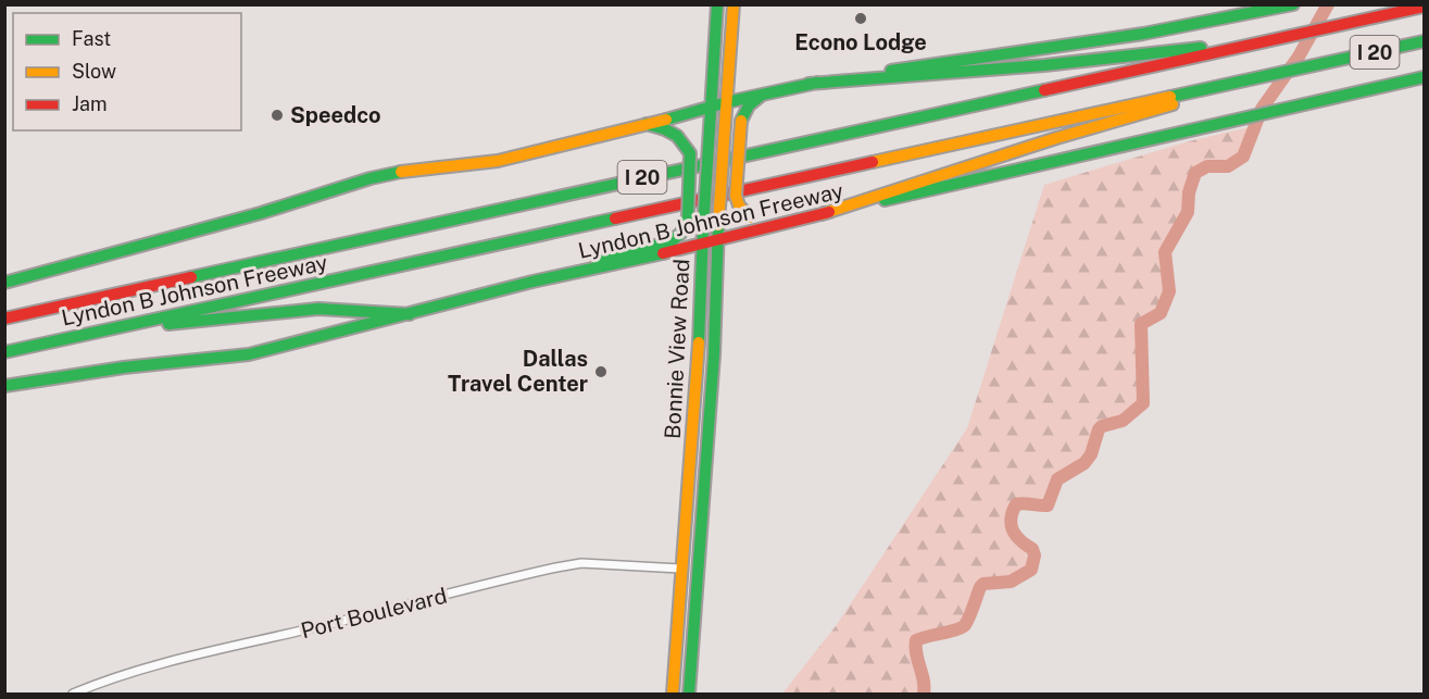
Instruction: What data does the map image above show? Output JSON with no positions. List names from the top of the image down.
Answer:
{
  "streets": {
    "main road": ["I 20", "Lyndon B Johnson Freeway", "Bonnie View Road"],
    "street": ["Port Boulevard"]
  },
  "crossings": [
    ["Lyndon B Johnson Freeway", "Bonnie View Road"],
    ["Bonnie View Road", "Port Boulevard"]
  ],
  "places": ["Econo Lodge", "Speedco", "Dallas Travel Center"],
  "legend": ["Fast", "Slow", "Jam"]
}
